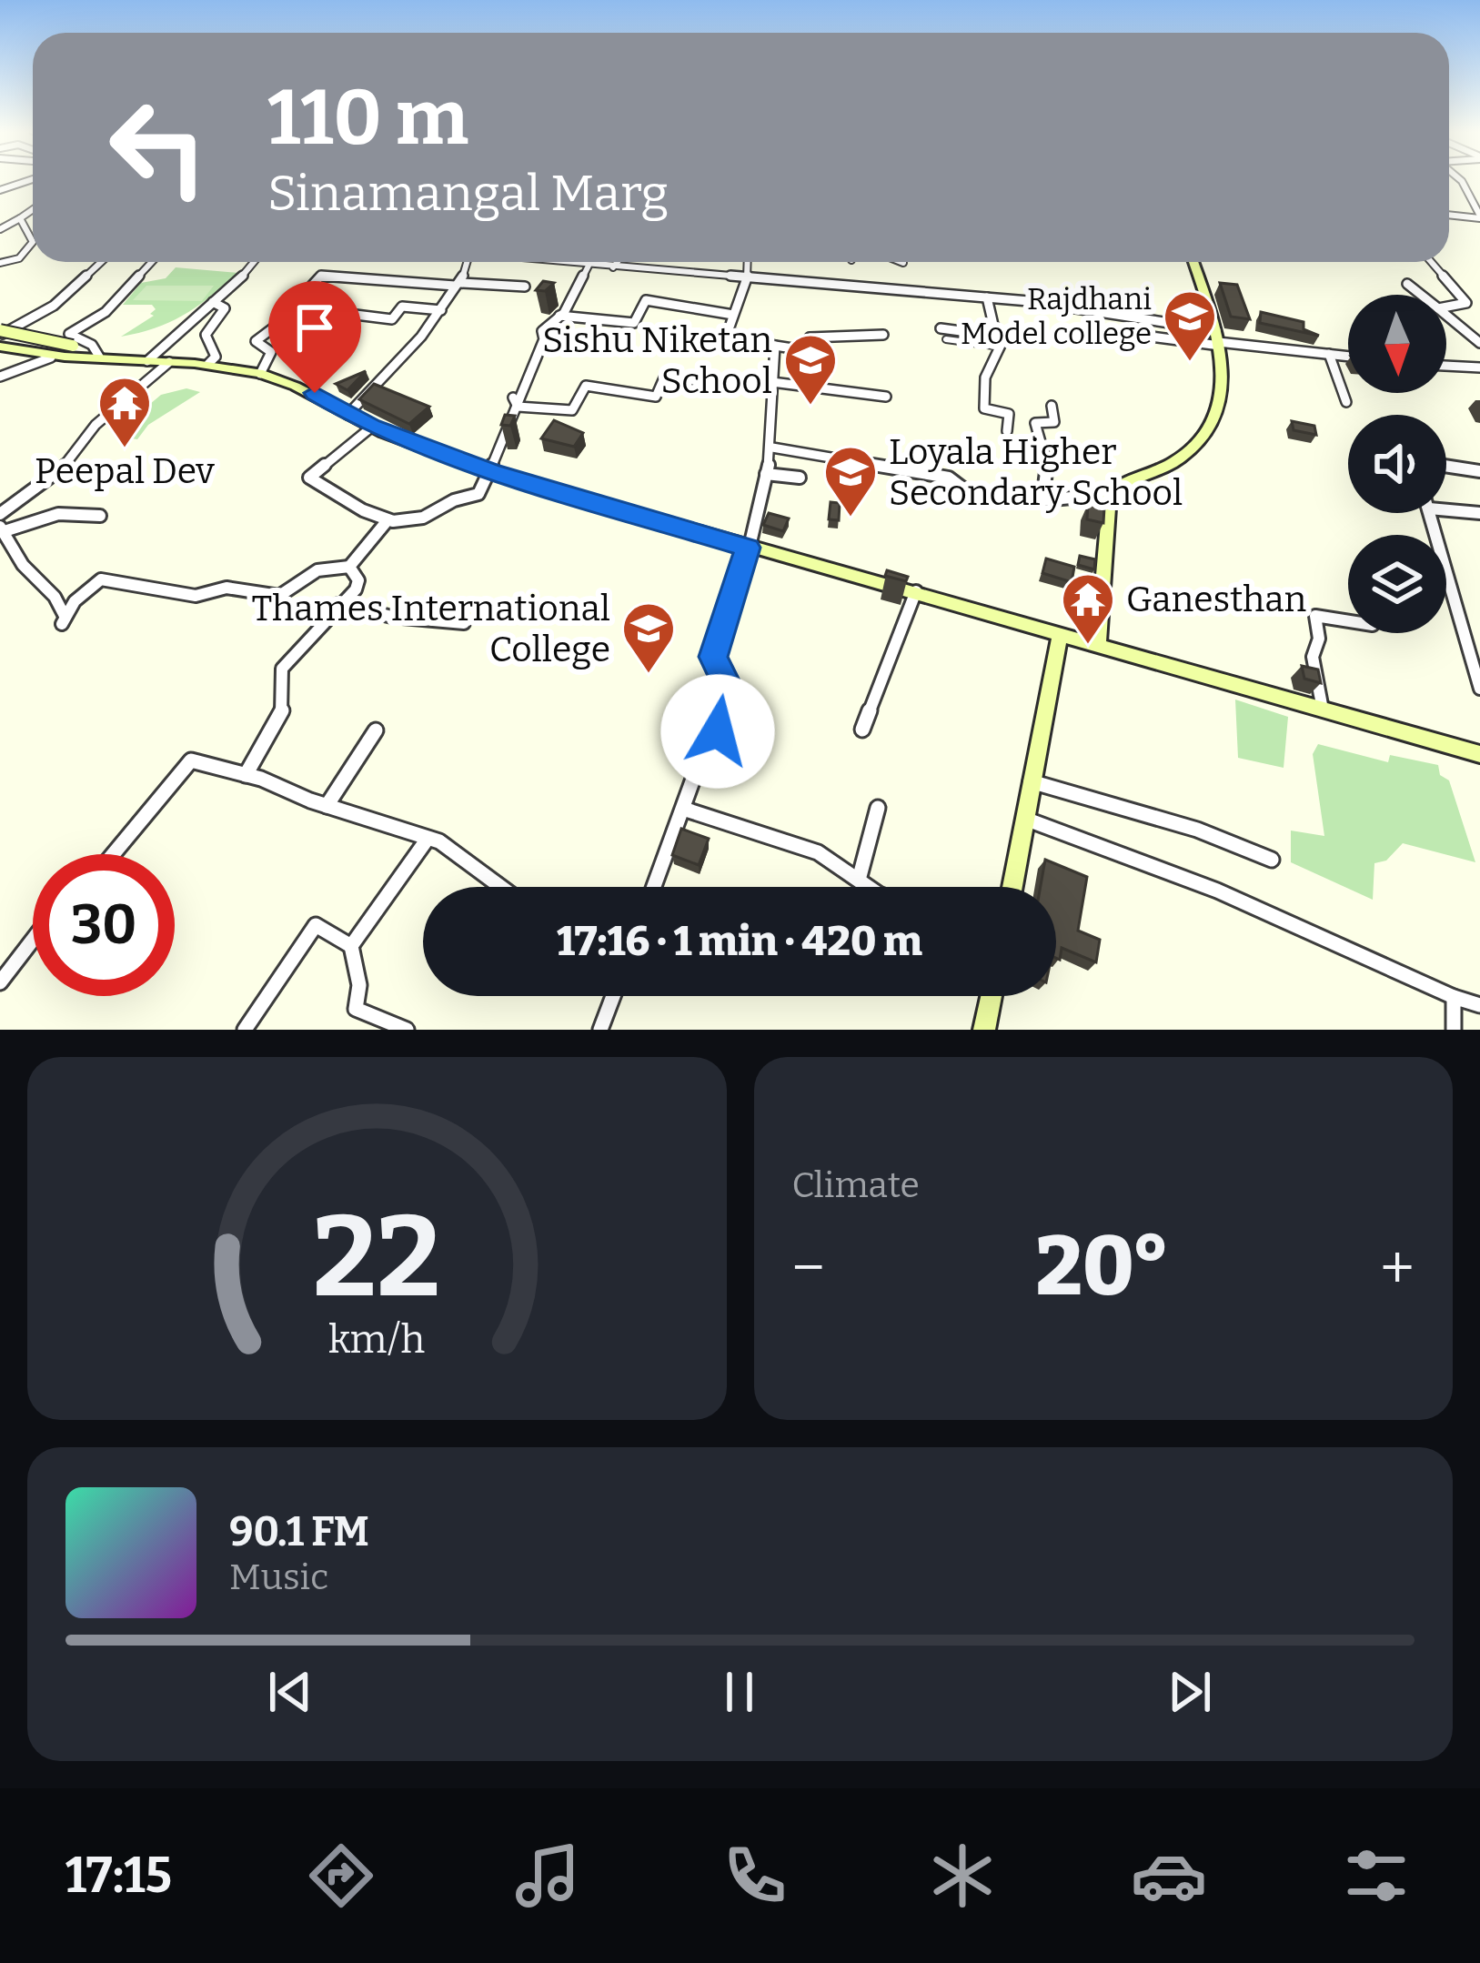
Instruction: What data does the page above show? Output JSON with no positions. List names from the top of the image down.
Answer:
{
  "places": {
    "school or university": [
      "Rajdhani Model college",
      "Sishu Niketan School",
      "Loyala Higher Secondary School",
      "Thames International College"
    ],
    "temple": ["Peepal Dev", "Ganesthan"]
  },
  "north": "bottom",
  "page": {
    "turn": ["110 m", "Sinamangal Marg"],
    "limit": "30",
    "trip": "17:16 · 1 min · 420 m",
    "tile": "Climate",
    "heat": ["−", "20°", "+"],
    "song": ["90.1 FM", "Music"],
    "tabs": "17:15",
    "gauge": ["22", "km/h"]
  }
}
